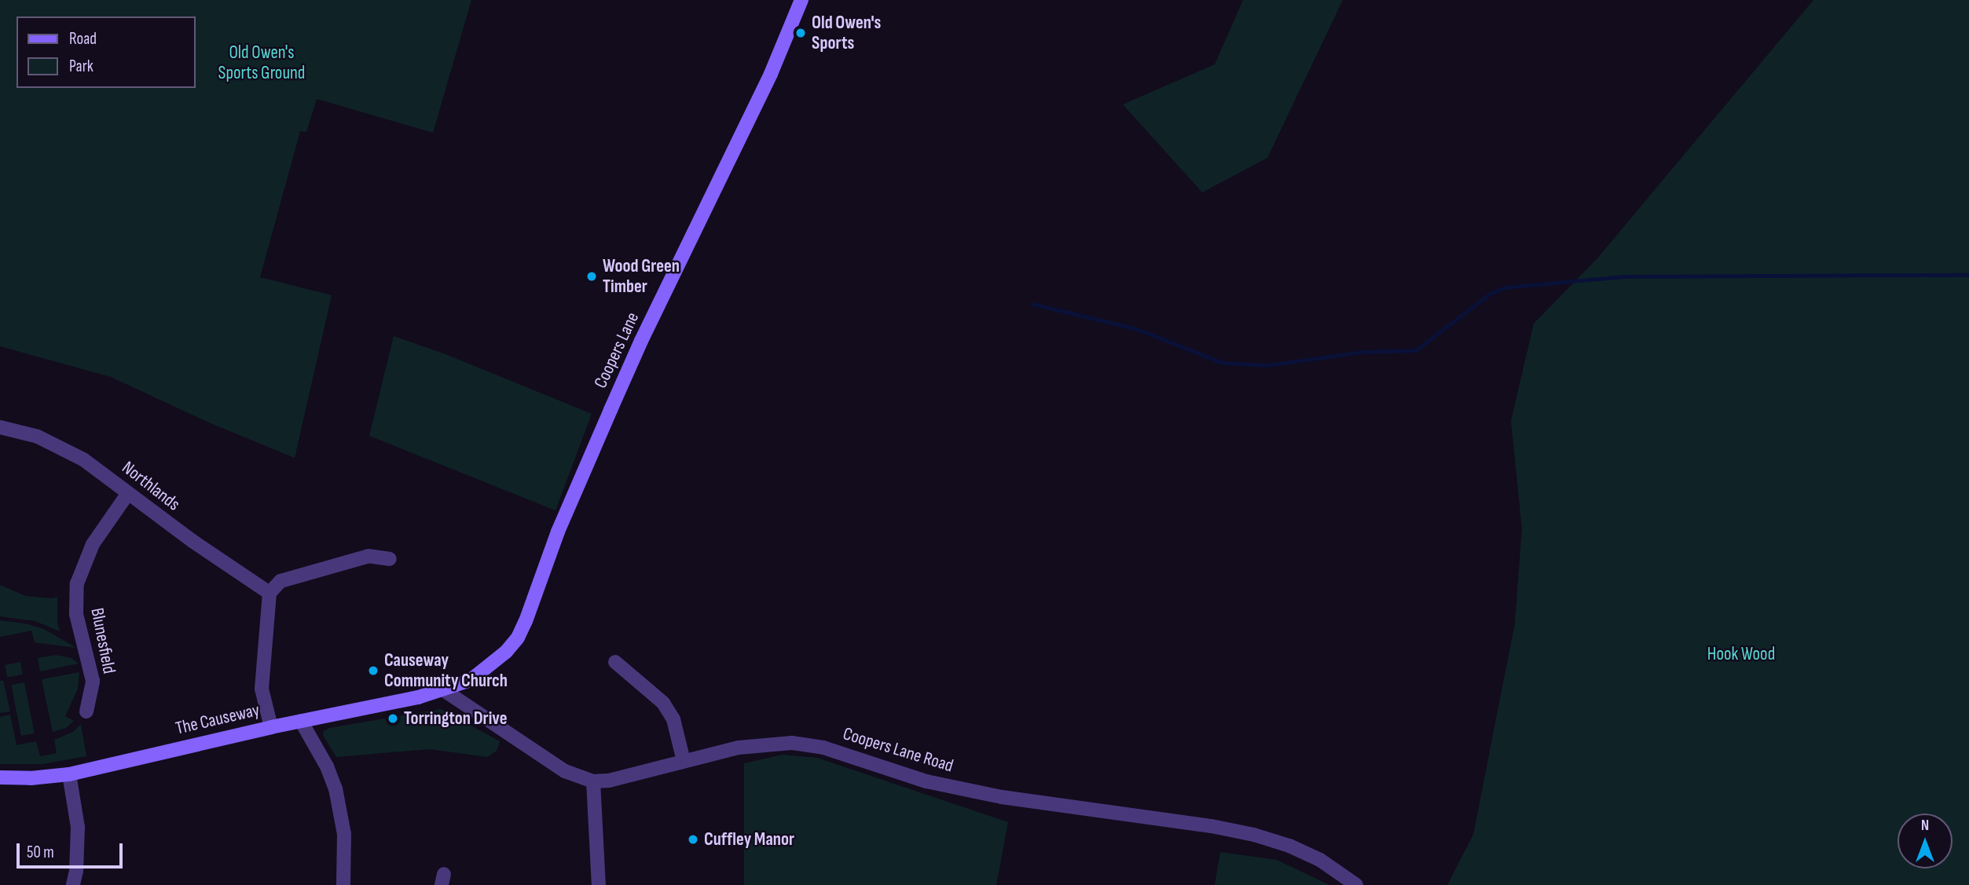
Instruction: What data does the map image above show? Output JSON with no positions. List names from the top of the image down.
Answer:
{
  "streets": {
    "main road": ["Coopers Lane", "The Causeway"],
    "street": ["Northlands", "Blunesfield", "Coopers Lane Road"]
  },
  "crossings": [
    ["Coopers Lane", "The Causeway"],
    ["Coopers Lane", "Coopers Lane Road"],
    ["Northlands", "Blunesfield"],
    ["The Causeway", "Coopers Lane Road"]
  ],
  "parks": ["Old Owen's Sports Ground", "Hook Wood"],
  "places": [
    "Old Owen's Sports",
    "Wood Green Timber",
    "Causeway Community Church",
    "Torrington Drive",
    "Cuffley Manor"
  ],
  "legend": ["Road", "Park"],
  "scale_bar": "50 m",
  "north": "top"
}
